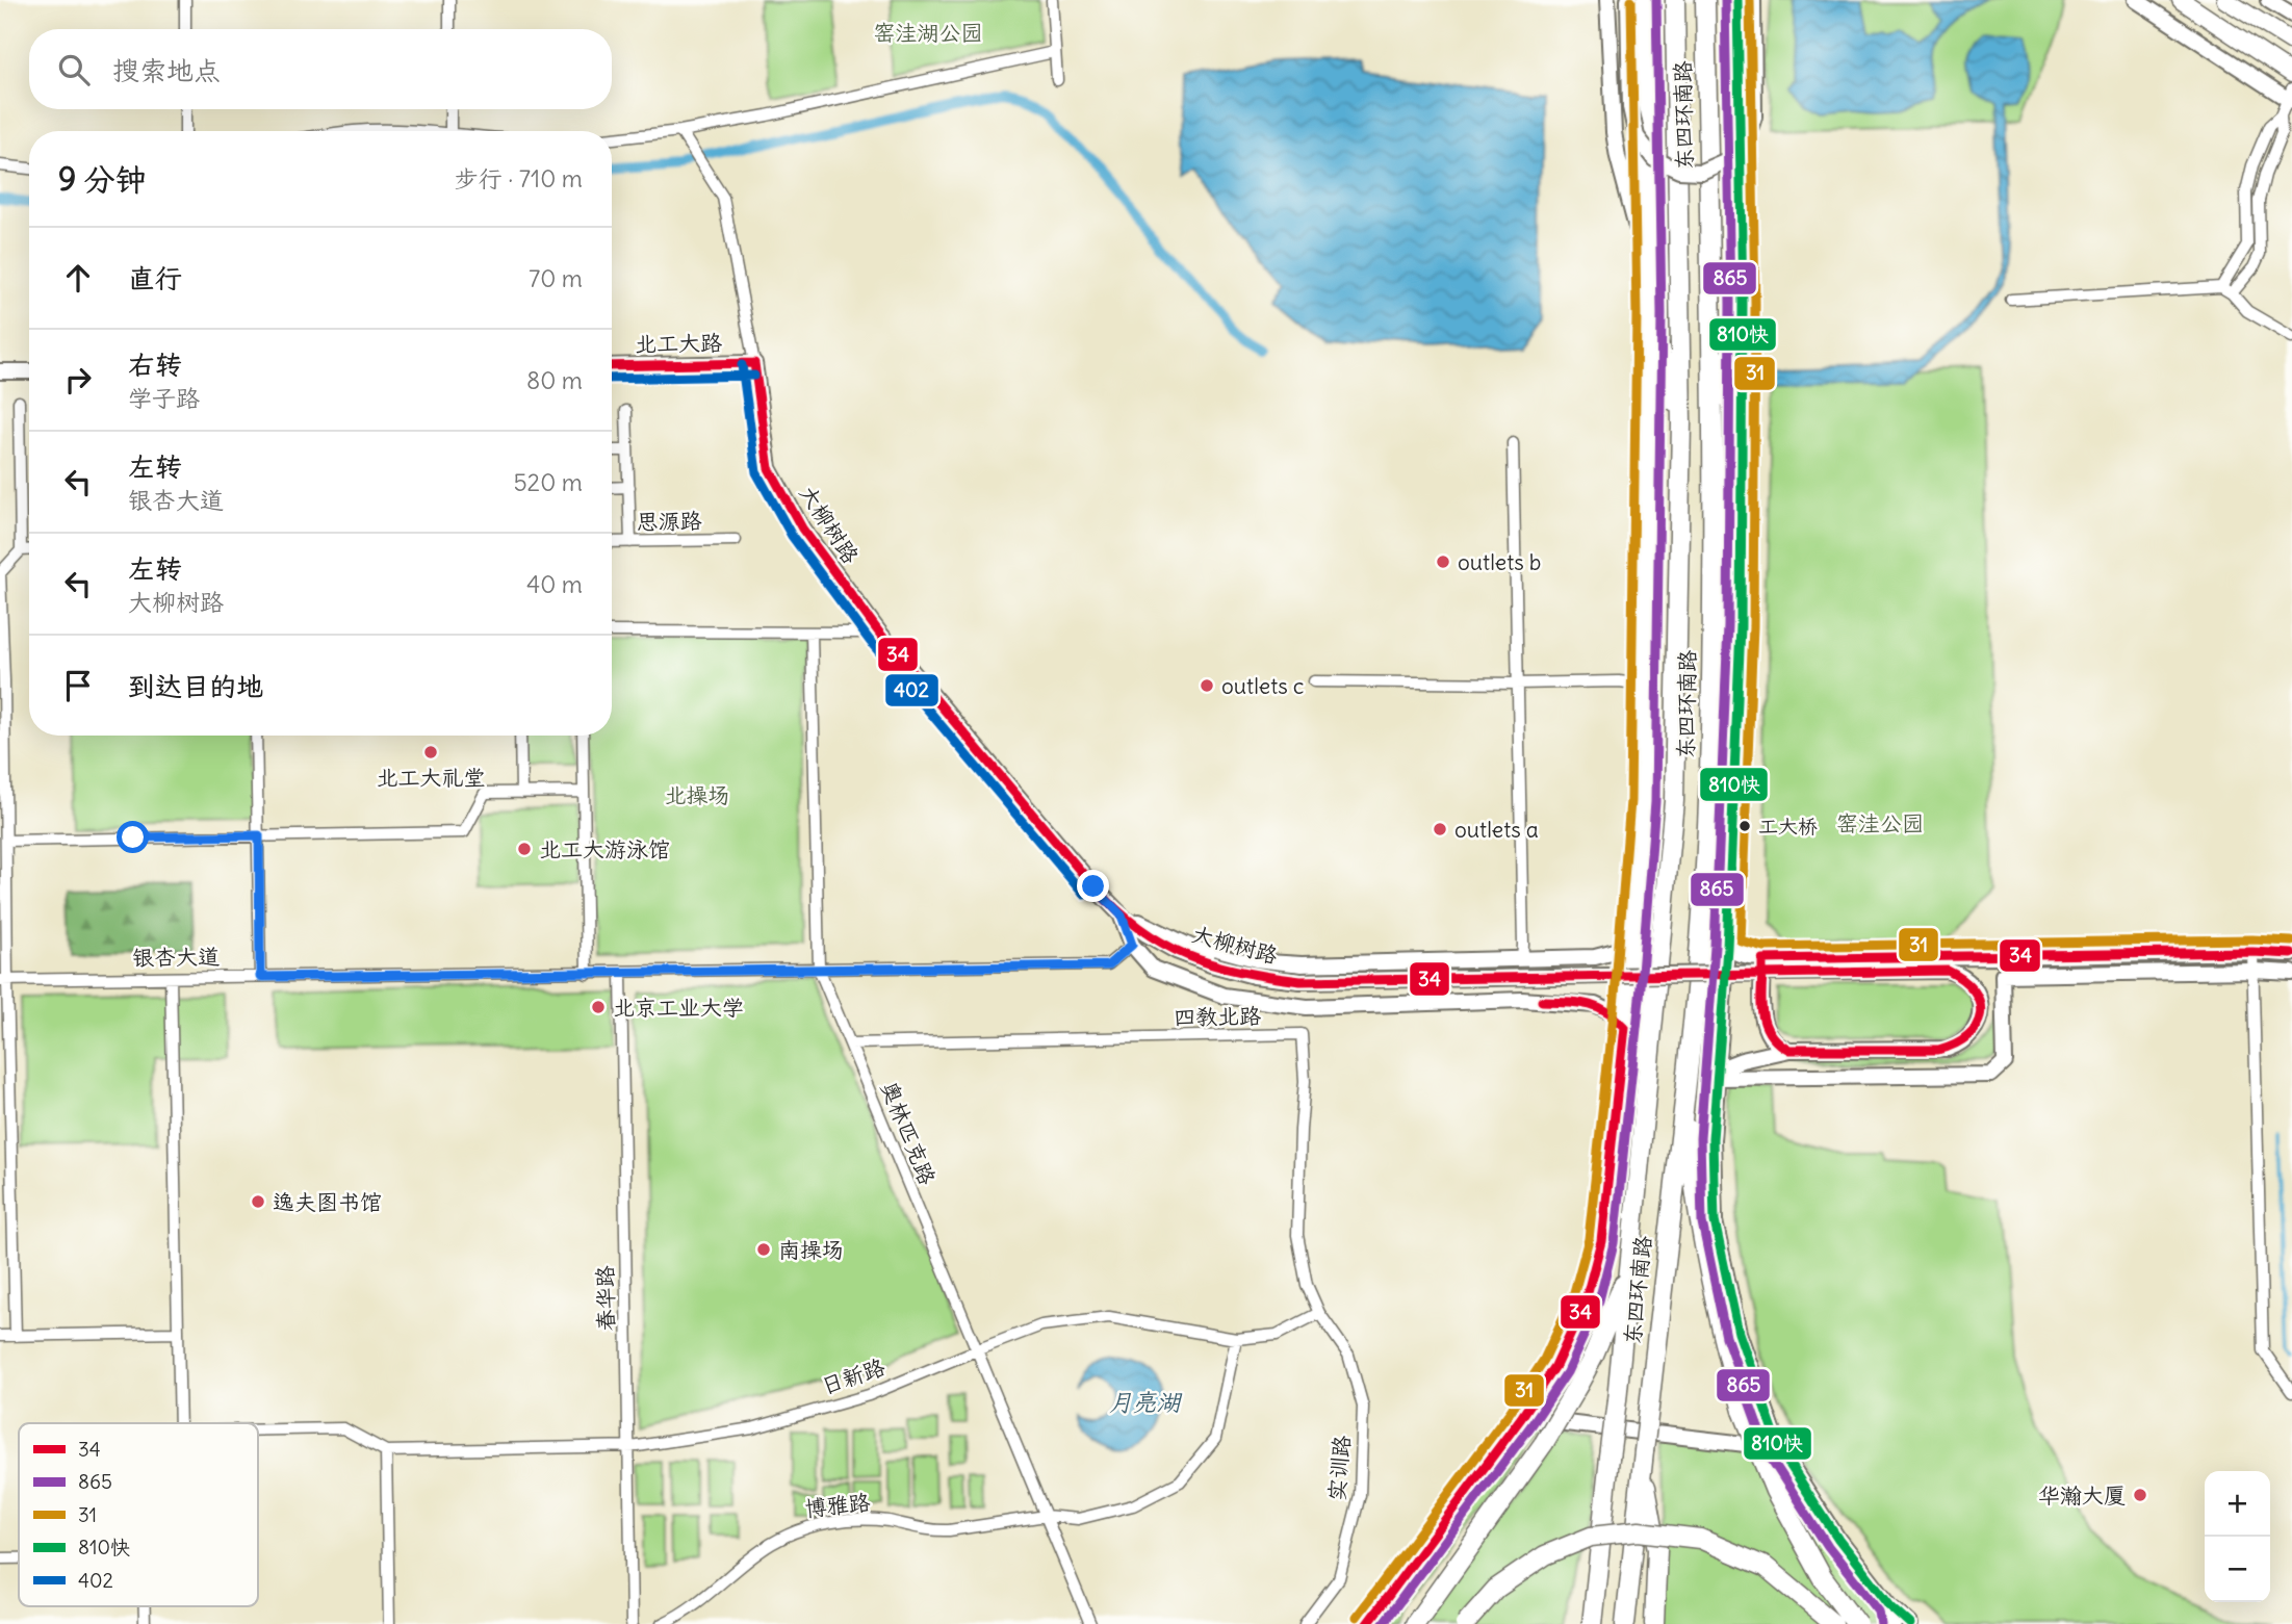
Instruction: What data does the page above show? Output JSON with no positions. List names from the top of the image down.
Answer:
{
  "streets": {
    "highway": ["东四环南路"],
    "street": [
      "北工大路",
      "思源路",
      "大柳树路",
      "银杏大道",
      "四教北路",
      "奥林匹克路",
      "春华路",
      "日新路",
      "实训路",
      "博雅路"
    ]
  },
  "crossings": [
    ["北工大路", "大柳树路"],
    ["银杏大道", "奥林匹克路"],
    ["银杏大道", "春华路"],
    ["四教北路", "奥林匹克路"],
    ["四教北路", "日新路"],
    ["四教北路", "实训路"],
    ["奥林匹克路", "日新路"],
    ["奥林匹克路", "博雅路"],
    ["春华路", "日新路"],
    ["日新路", "实训路"],
    ["日新路", "博雅路"]
  ],
  "water": ["月亮湖"],
  "parks": ["窑洼湖公园", "北操场", "窑洼公园"],
  "places": [
    "outlets b",
    "outlets c",
    "北工大礼堂",
    "工大桥",
    "outlets a",
    "北工大游泳馆",
    "北京工业大学",
    "逸夫图书馆",
    "南操场",
    "华瀚大厦"
  ],
  "lines": [
    "transit line 865",
    "transit line 31",
    "transit line 810快",
    "transit line 34",
    "transit line 402"
  ],
  "legend": [
    "34",
    "865",
    "31",
    "810快",
    "402"
  ],
  "page": {
    "search": "搜索地点",
    "heading": ["9 分钟", "步行 · 710 m"],
    "list": [
      ["直行", "70 m"],
      ["右转", "学子路", "80 m"],
      ["左转", "银杏大道", "520 m"],
      ["左转", "大柳树路", "40 m"],
      "到达目的地"
    ],
    "map_buttons": ["+", "−"]
  }
}
